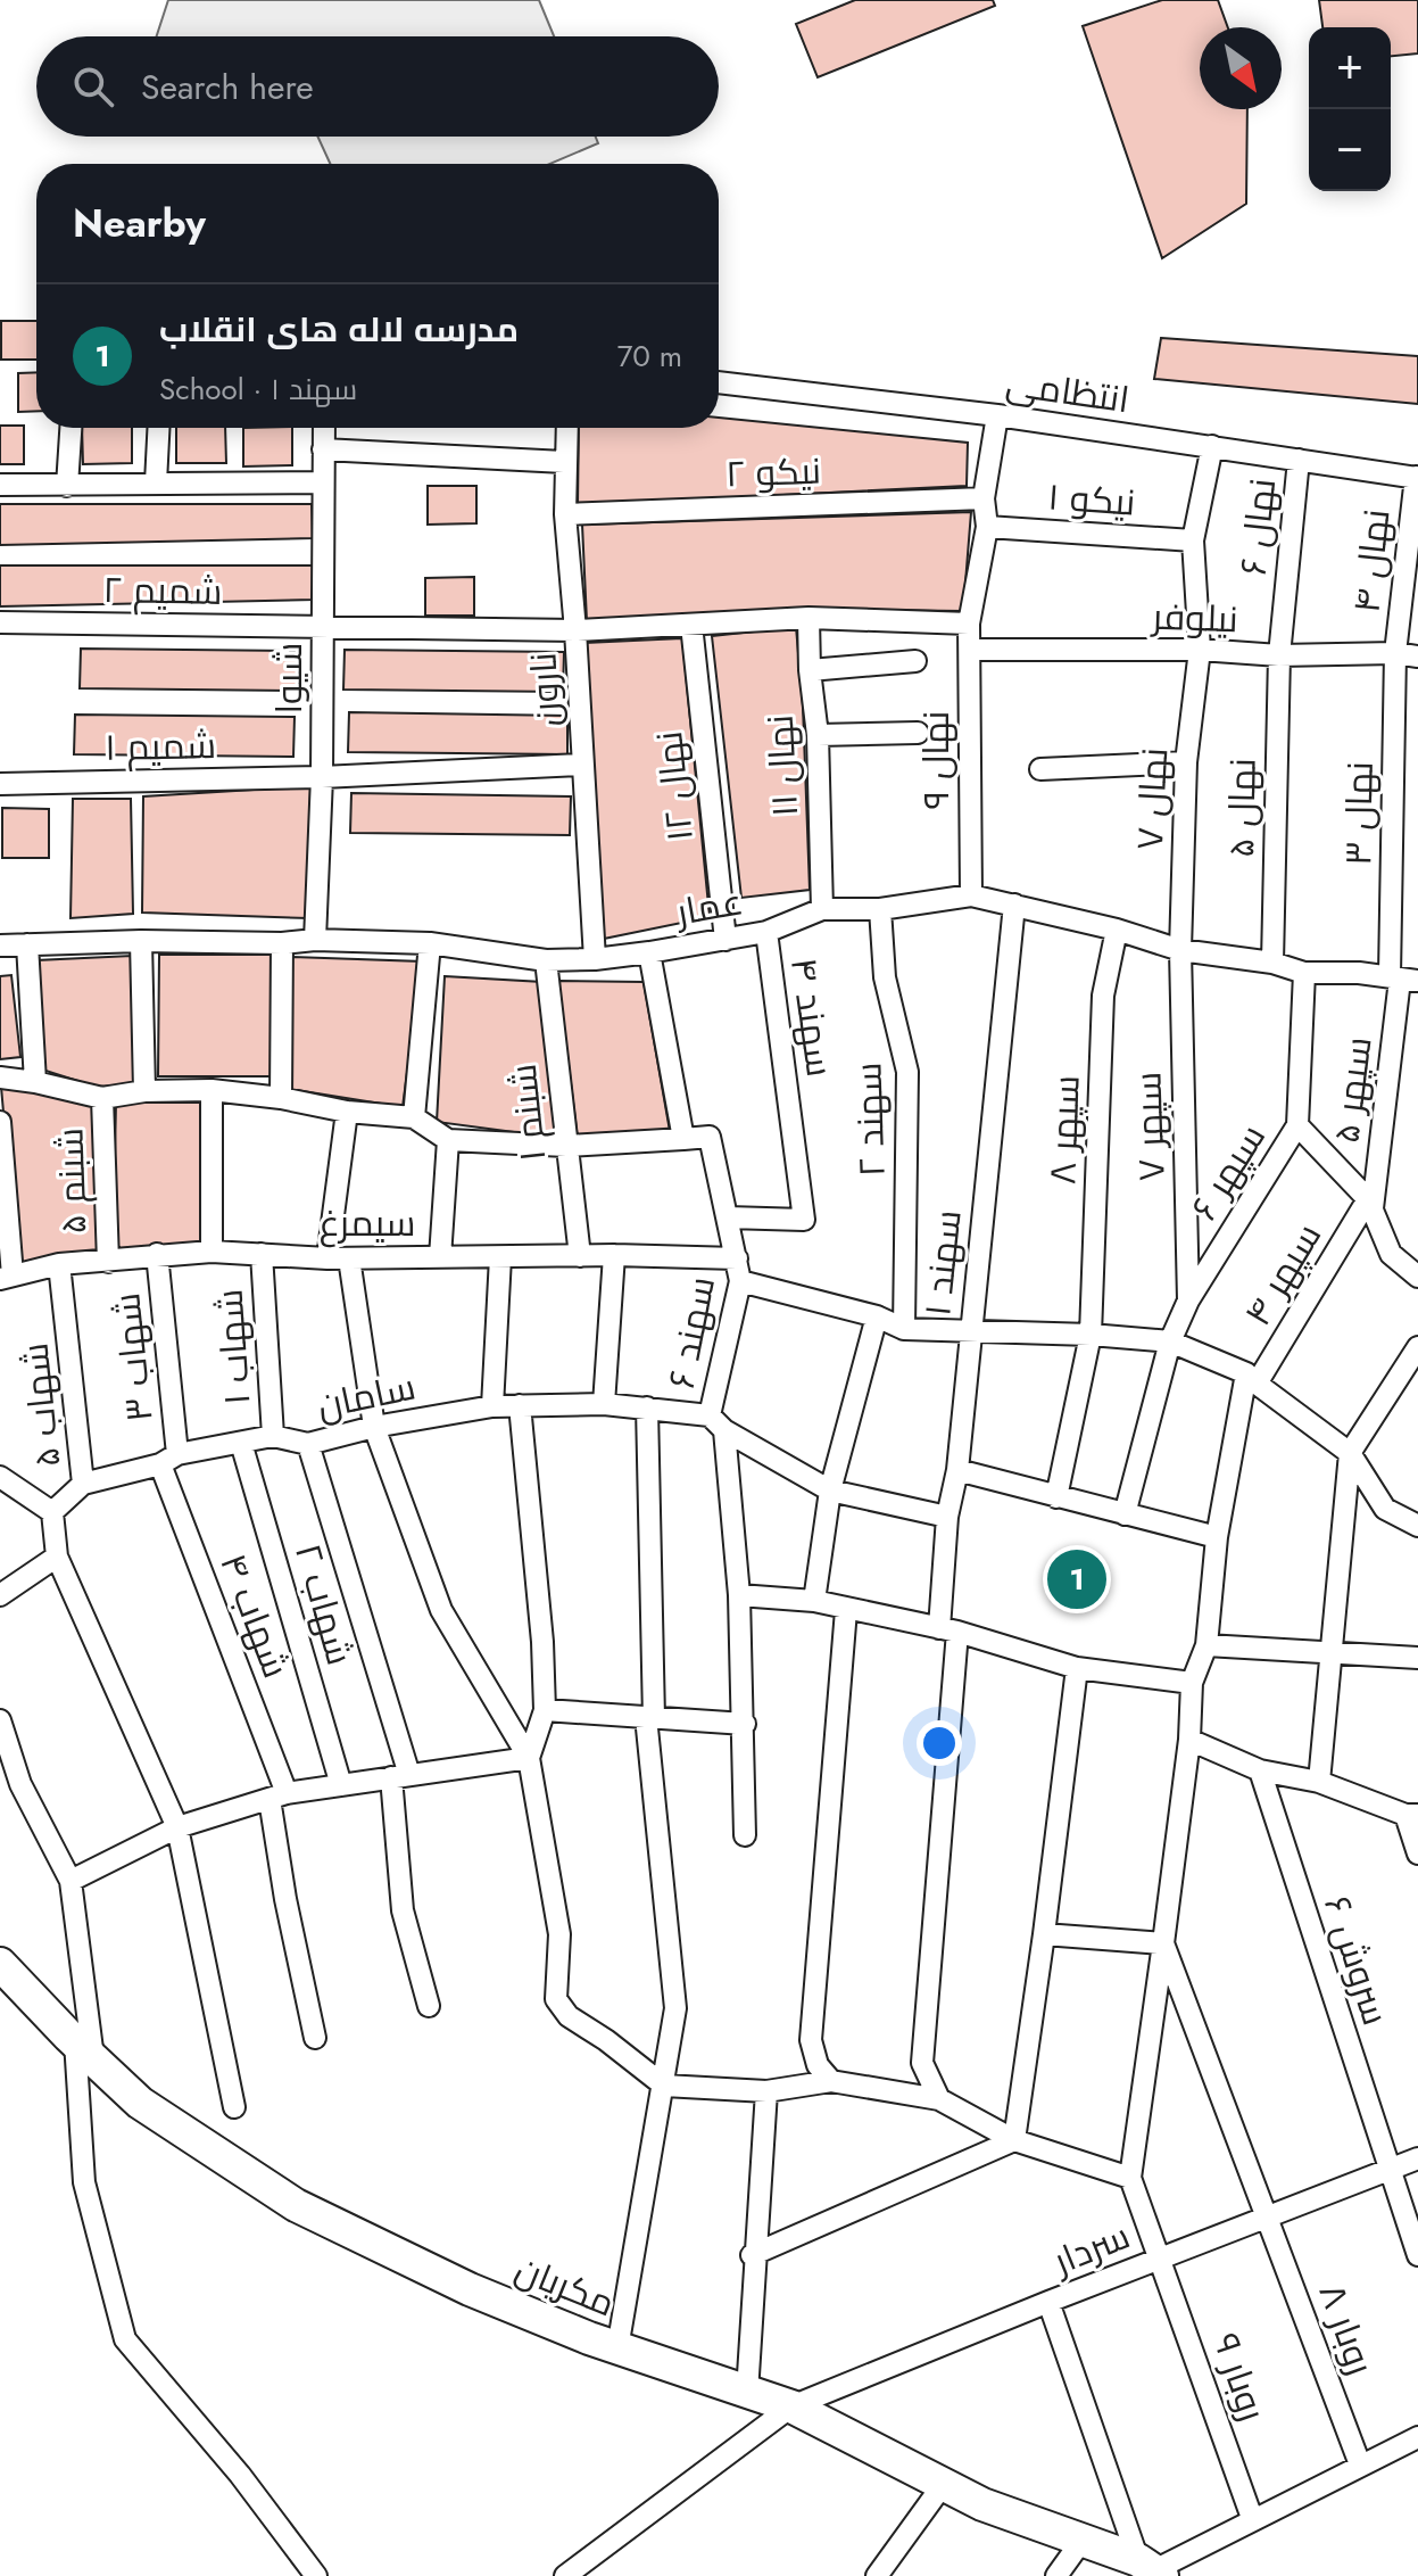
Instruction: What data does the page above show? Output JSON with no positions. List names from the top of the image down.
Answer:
{
  "streets": {
    "main road": ["مکریان"],
    "street": [
      "انتظامی",
      "نیکو ۲",
      "نیکو ۱",
      "نهال ۶",
      "نهال ۴",
      "شمیم ۲",
      "نیلوفر",
      "شیوا",
      "نارون",
      "شمیم ۱",
      "نهال ۹",
      "نهال ۱۱",
      "نهال ۱۲",
      "نهال ۷",
      "نهال ۵",
      "نهال ۳",
      "عمار",
      "سهند ۴",
      "سپهر ۵",
      "شبنم ۱",
      "سهند ۲",
      "سپهر ۷",
      "سپهر ۸",
      "سپهر ۶",
      "شبنم ۵",
      "سیمرغ",
      "سهند ۱",
      "سپهر ۴",
      "سهند ۶",
      "شهاب ۱",
      "شهاب ۳",
      "سامان",
      "شهاب ۵",
      "شهاب ۲",
      "شهاب ۴",
      "سروش ۶",
      "سردار",
      "روبار ۸",
      "روبار ۹"
    ]
  },
  "crossings": [
    ["انتظامی", "نهال ۶"],
    ["انتظامی", "نهال ۴"],
    ["انتظامی", "نهال ۹"],
    ["انتظامی", "نهال ۷"],
    ["نیکو ۲", "نارون"],
    ["نیکو ۲", "نهال ۹"],
    ["نیکو ۱", "نهال ۹"],
    ["نیکو ۱", "نهال ۷"],
    ["نهال ۶", "نیلوفر"],
    ["نهال ۶", "نهال ۵"],
    ["نهال ۴", "نیلوفر"],
    ["نهال ۴", "نهال ۳"],
    ["شمیم ۲", "شیوا"],
    ["شمیم ۲", "نارون"],
    ["نیلوفر", "نهال ۹"],
    ["نیلوفر", "نهال ۷"],
    ["نیلوفر", "نهال ۵"],
    ["نیلوفر", "نهال ۳"],
    ["شیوا", "شمیم ۱"],
    ["شیوا", "عمار"],
    ["نارون", "شمیم ۱"],
    ["نارون", "عمار"],
    ["نهال ۹", "عمار"],
    ["نهال ۱۱", "عمار"],
    ["نهال ۱۲", "عمار"],
    ["نهال ۷", "عمار"],
    ["نهال ۷", "سپهر ۷"],
    ["نهال ۵", "عمار"],
    ["نهال ۳", "عمار"],
    ["نهال ۳", "سپهر ۵"],
    ["عمار", "سهند ۴"],
    ["عمار", "سپهر ۵"],
    ["عمار", "شبنم ۱"],
    ["عمار", "سهند ۲"],
    ["عمار", "سپهر ۷"],
    ["عمار", "سپهر ۸"],
    ["عمار", "سپهر ۶"],
    ["عمار", "سهند ۱"],
    ["سهند ۴", "سهند ۶"],
    ["سپهر ۵", "سپهر ۴"],
    ["شبنم ۱", "سیمرغ"],
    ["سپهر ۷", "سپهر ۶"],
    ["شبنم ۵", "سیمرغ"],
    ["سیمرغ", "سهند ۶"],
    ["سیمرغ", "شهاب ۱"],
    ["سیمرغ", "شهاب ۳"],
    ["سیمرغ", "شهاب ۵"],
    ["سهند ۶", "سامان"],
    ["شهاب ۱", "سامان"],
    ["شهاب ۳", "سامان"],
    ["شهاب ۳", "شهاب ۴"],
    ["سامان", "شهاب ۵"],
    ["سامان", "شهاب ۲"],
    ["سامان", "شهاب ۴"],
    ["سروش ۶", "سردار"],
    ["سردار", "مکریان"],
    ["سردار", "روبار ۸"],
    ["سردار", "روبار ۹"]
  ],
  "north": "bottom right",
  "page": {
    "map_buttons": ["+", "−"],
    "search": "Search here",
    "heading": "Nearby",
    "list": [
      {
        "mark": "1",
        "name": "مدرسه لاله های انقلاب",
        "note": "School · سهند ۱",
        "value": "70 m"
      }
    ],
    "pins": "1"
  }
}
